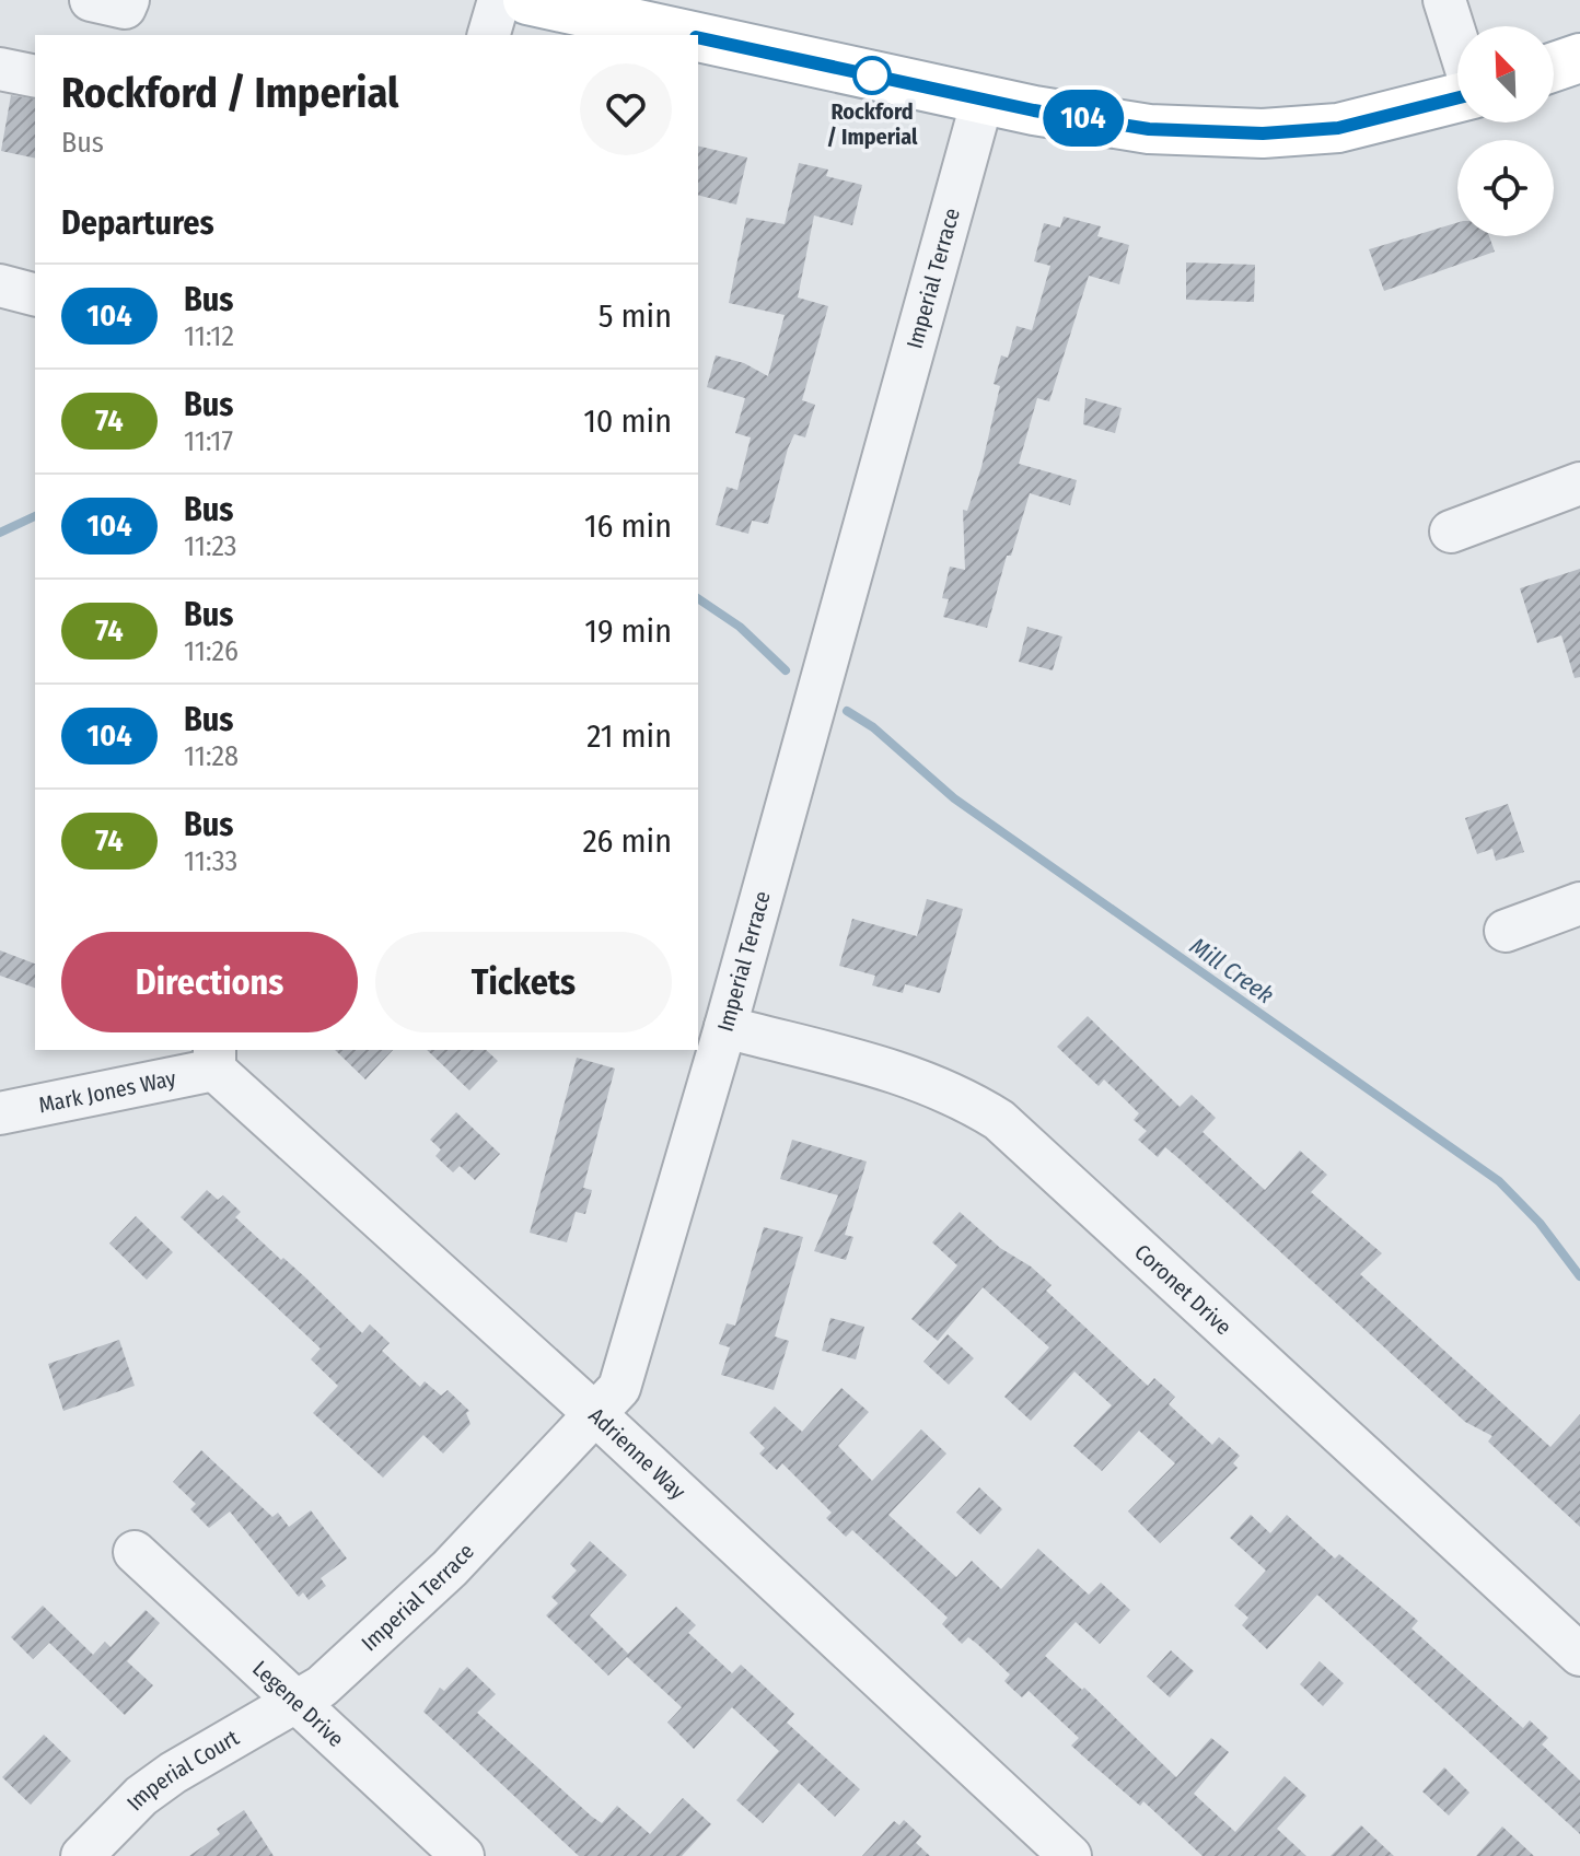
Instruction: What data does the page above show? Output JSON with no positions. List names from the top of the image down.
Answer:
{
  "streets": {
    "street": [
      "Imperial Terrace",
      "Mark Jones Way",
      "Coronet Drive",
      "Adrienne Way",
      "Legene Drive",
      "Imperial Court"
    ]
  },
  "crossings": [
    ["Imperial Terrace", "Coronet Drive"],
    ["Imperial Terrace", "Adrienne Way"],
    ["Imperial Terrace", "Legene Drive"],
    ["Imperial Terrace", "Imperial Court"],
    ["Mark Jones Way", "Adrienne Way"],
    ["Legene Drive", "Imperial Court"]
  ],
  "water": ["Mill Creek"],
  "places": ["Rockford / Imperial"],
  "lines": ["bus line 104"],
  "north": "top left",
  "page": {
    "on_map": "104",
    "heading": [
      ["Rockford / Imperial", "Bus"],
      "Departures"
    ],
    "list": [
      {
        "mark": "104",
        "name": "Bus",
        "note": "11:12",
        "value": "5 min"
      },
      {
        "mark": "74",
        "name": "Bus",
        "note": "11:17",
        "value": "10 min"
      },
      {
        "mark": "104",
        "name": "Bus",
        "note": "11:23",
        "value": "16 min"
      },
      {
        "mark": "74",
        "name": "Bus",
        "note": "11:26",
        "value": "19 min"
      },
      {
        "mark": "104",
        "name": "Bus",
        "note": "11:28",
        "value": "21 min"
      },
      {
        "mark": "74",
        "name": "Bus",
        "note": "11:33",
        "value": "26 min"
      }
    ],
    "buttons": ["Directions", "Tickets"]
  }
}
